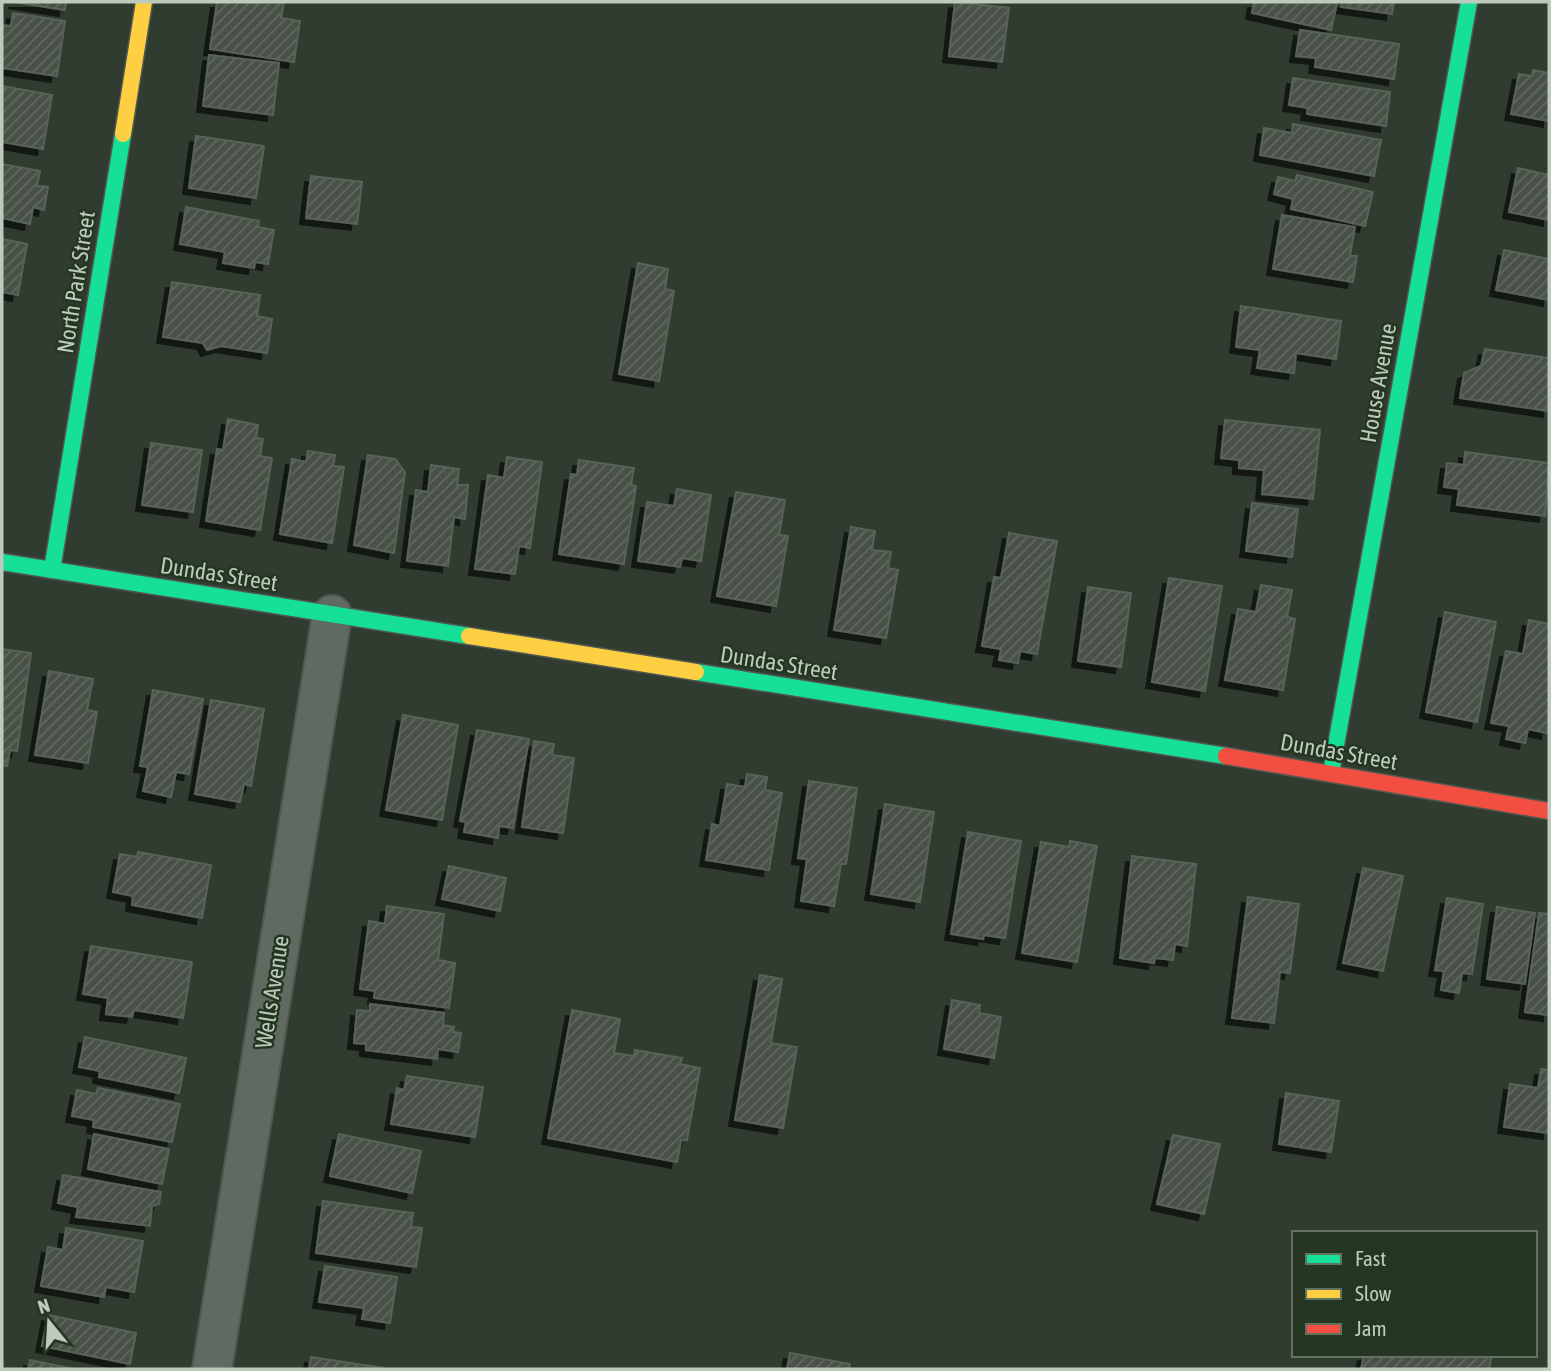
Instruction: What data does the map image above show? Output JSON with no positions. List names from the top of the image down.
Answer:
{
  "streets": {
    "street": [
      "North Park Street",
      "House Avenue",
      "Dundas Street",
      "Wells Avenue"
    ]
  },
  "crossings": [
    ["North Park Street", "Dundas Street"],
    ["House Avenue", "Dundas Street"],
    ["Dundas Street", "Wells Avenue"]
  ],
  "legend": ["Fast", "Slow", "Jam"],
  "north": "top"
}
